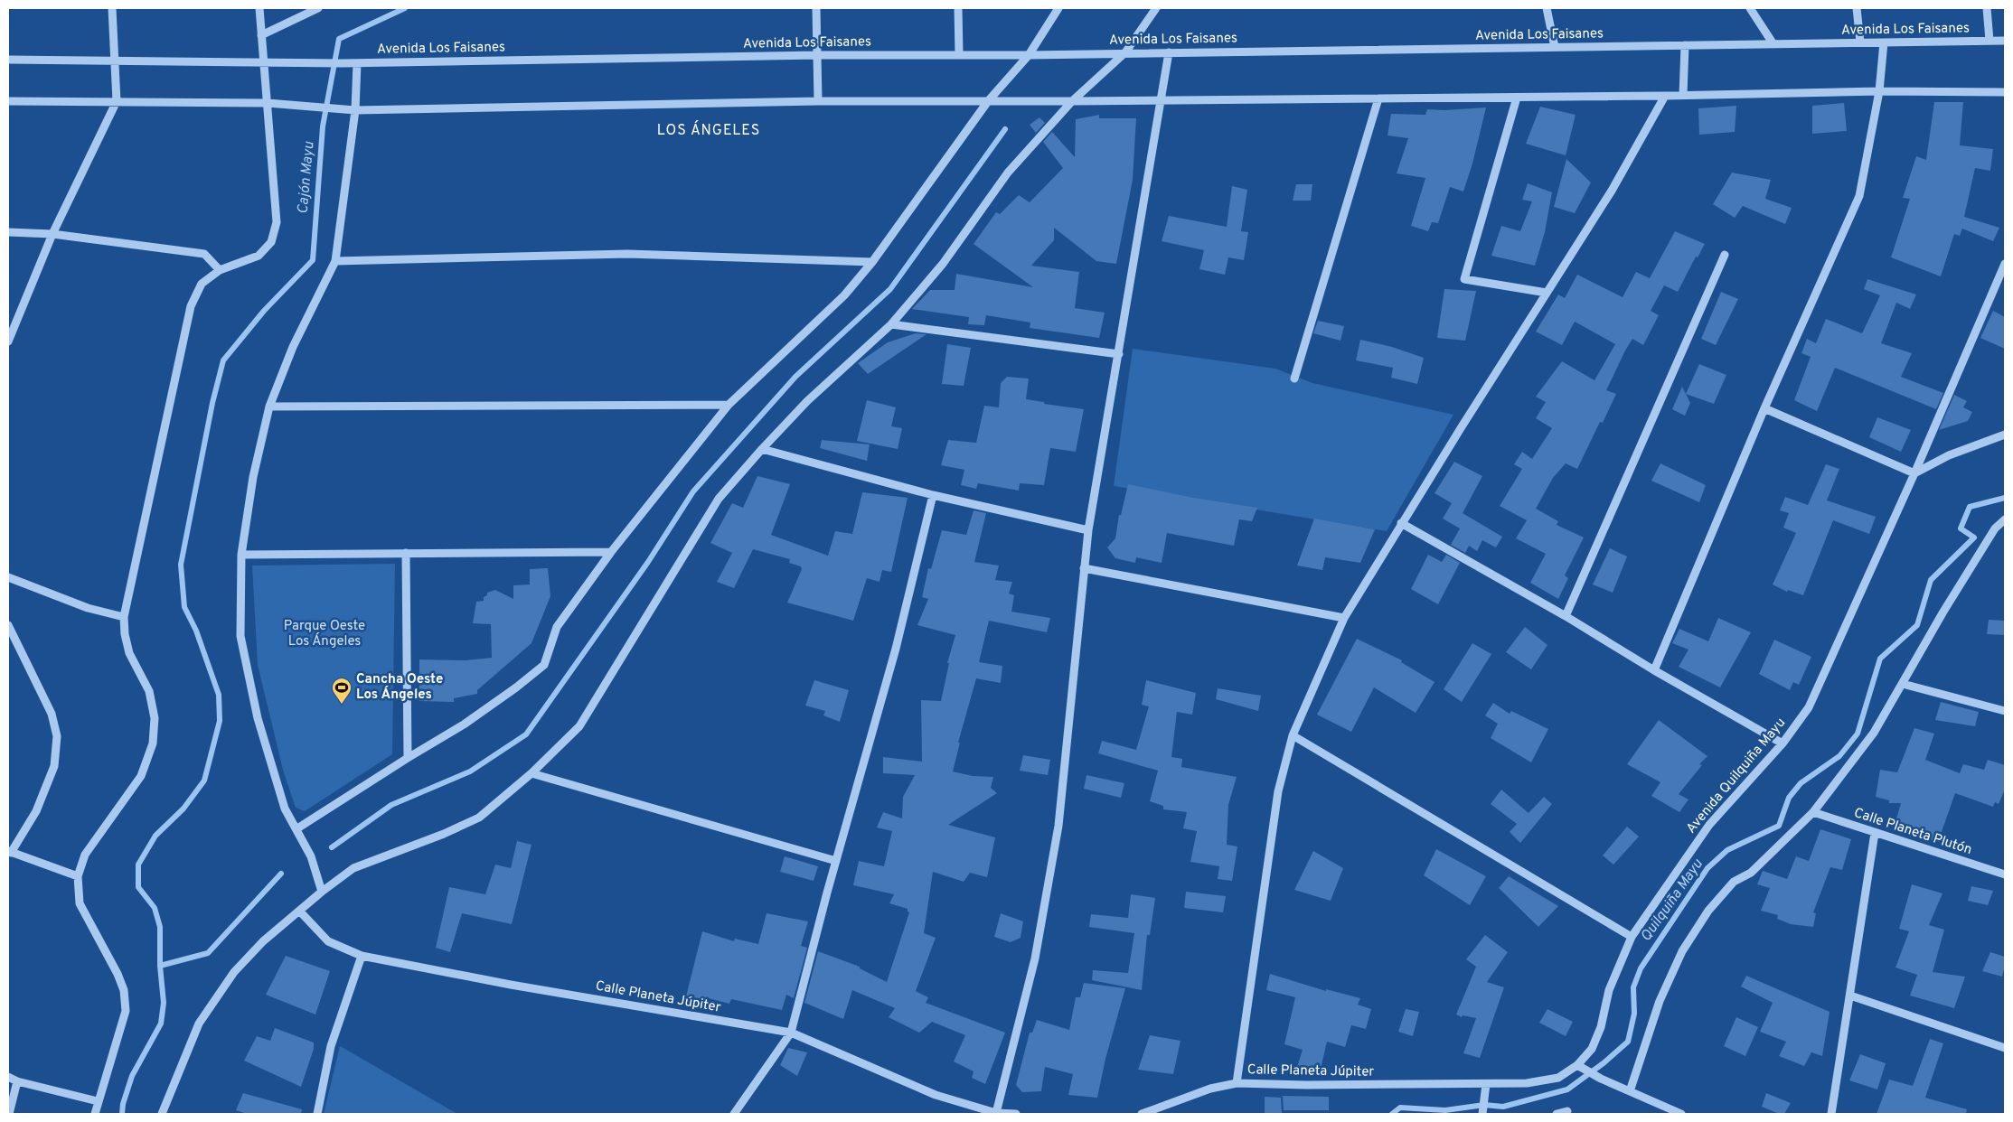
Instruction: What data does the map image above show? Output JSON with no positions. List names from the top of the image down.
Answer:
{
  "streets": {
    "street": [
      "Avenida Los Faisanes",
      "Avenida Quilquiña Mayu",
      "Calle Planeta Plutón",
      "Calle Planeta Júpiter"
    ]
  },
  "crossings": [
    ["Avenida Quilquiña Mayu", "Calle Planeta Júpiter"]
  ],
  "districts": ["LOS ÁNGELES"],
  "water": ["Cajón Mayu", "Quilquiña Mayu"],
  "parks": ["Parque Oeste Los Ángeles"],
  "places": {
    "sports": ["Cancha Oeste Los Ángeles"]
  }
}
